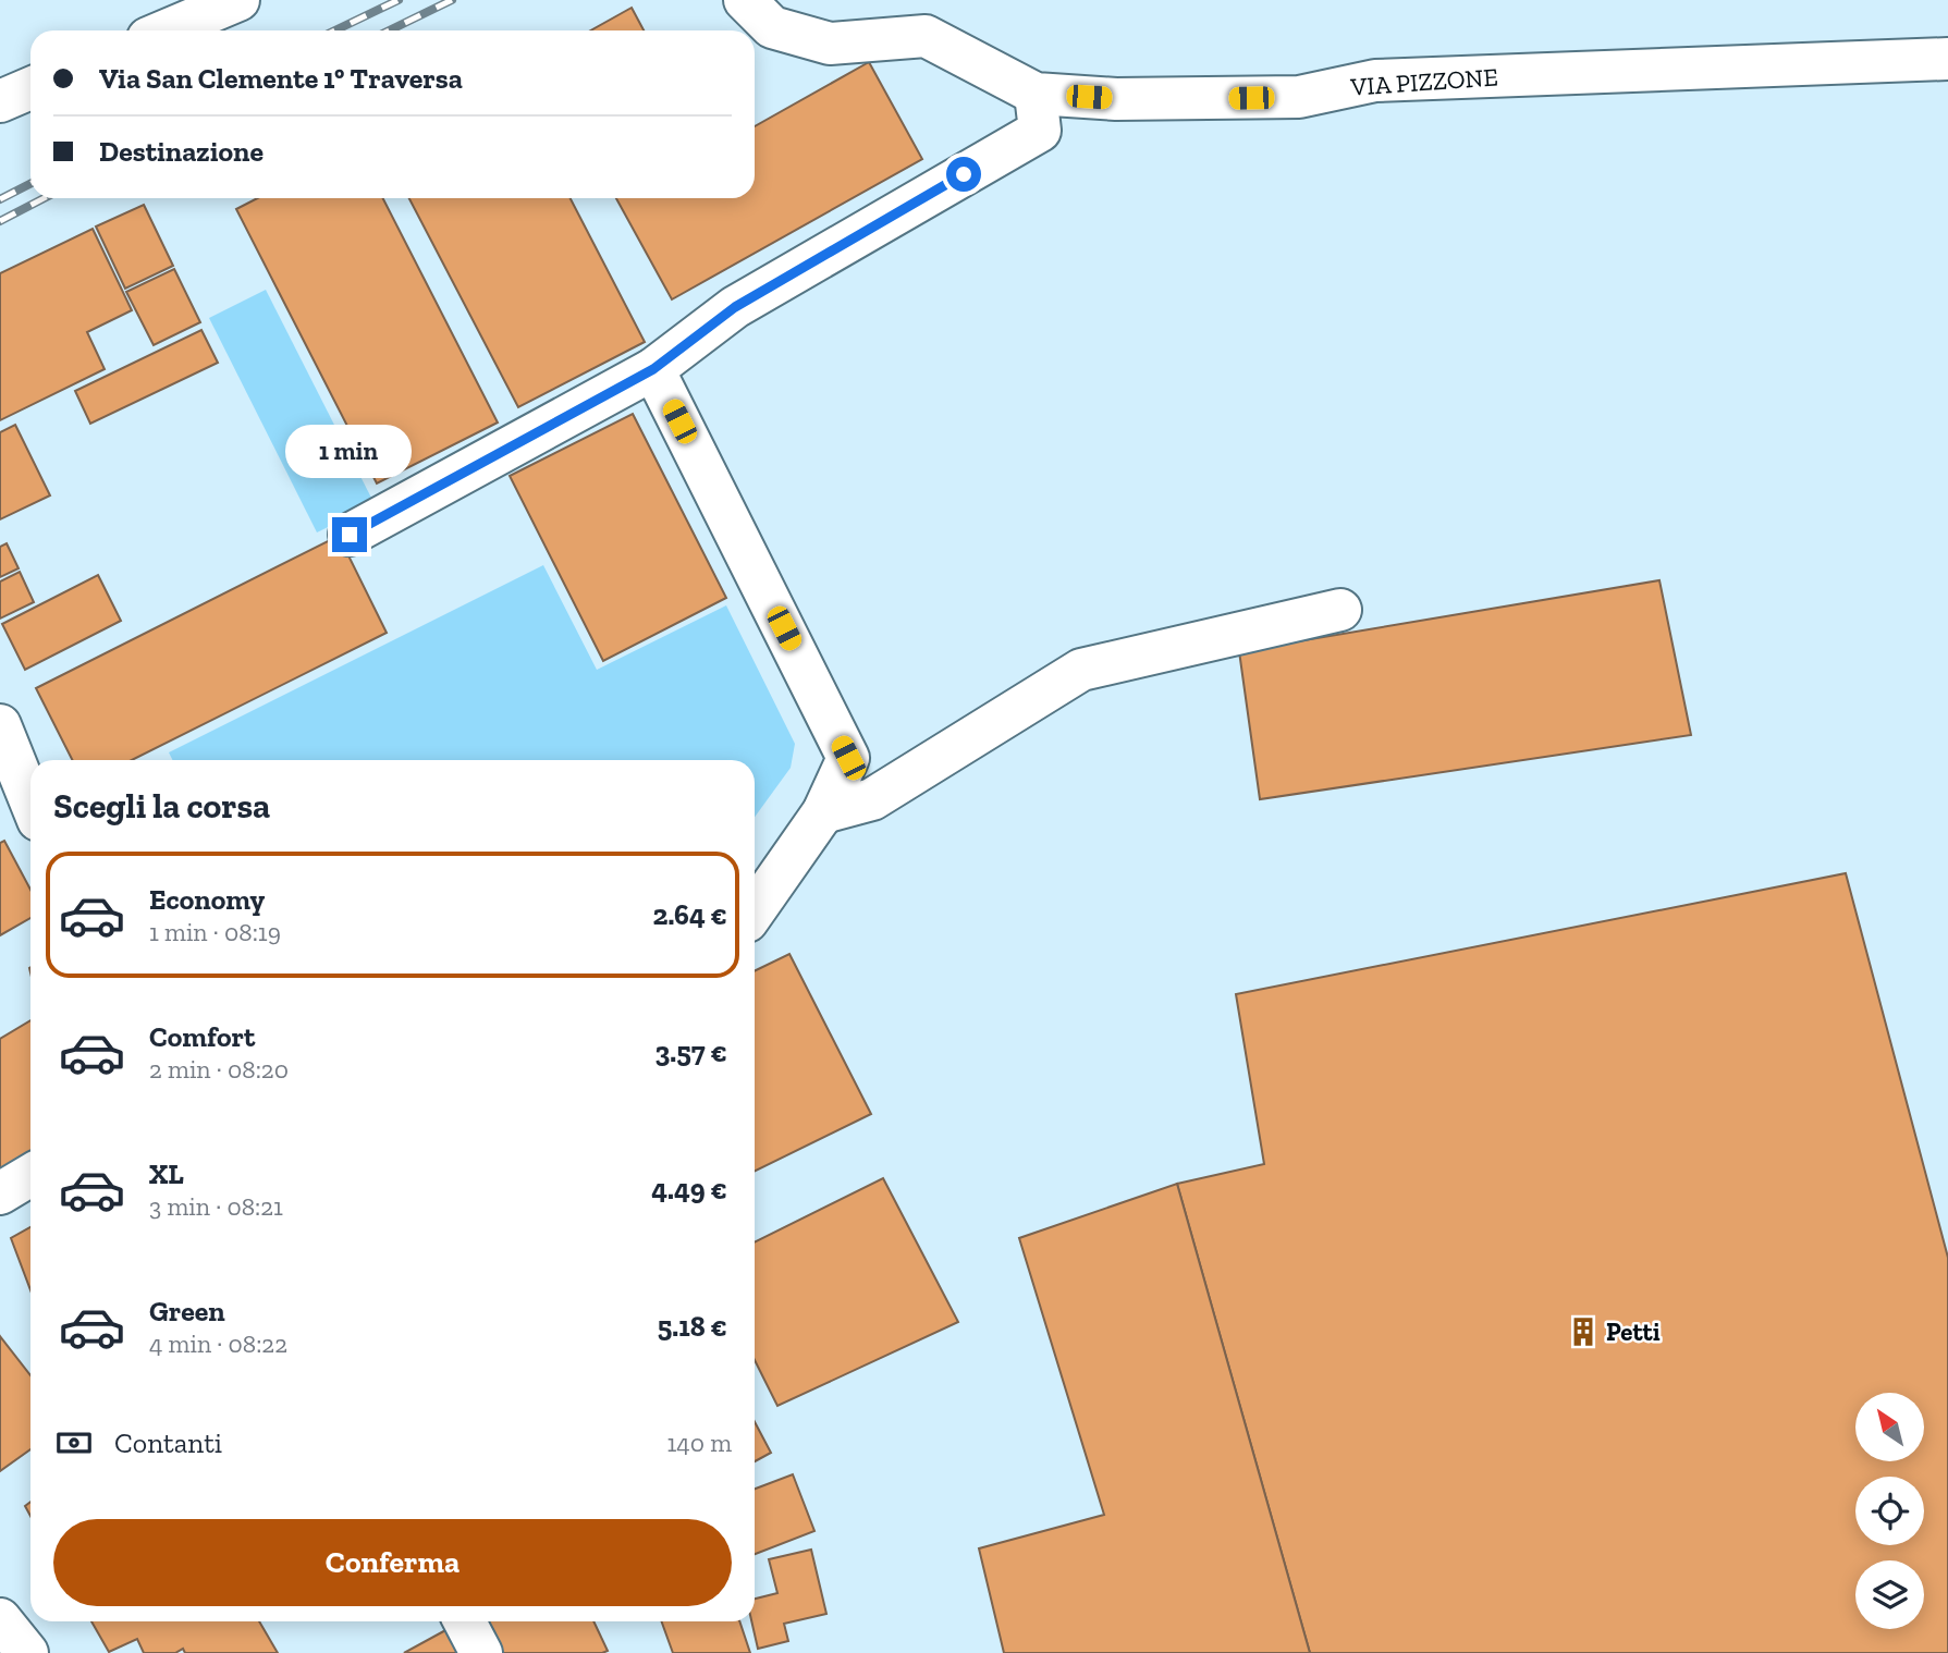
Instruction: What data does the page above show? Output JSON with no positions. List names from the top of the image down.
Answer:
{
  "streets": {
    "street": ["VIA PIZZONE"]
  },
  "places": {
    "building": ["Petti"]
  },
  "north": "top left",
  "page": {
    "banner": ["Via San Clemente 1° Traversa", "Destinazione"],
    "bubble": "1 min",
    "heading": "Scegli la corsa",
    "list": [
      {
        "name": "Economy",
        "note": "1 min · 08:19",
        "value": "2.64 €"
      },
      {
        "name": "Comfort",
        "note": "2 min · 08:20",
        "value": "3.57 €"
      },
      {
        "name": "XL",
        "note": "3 min · 08:21",
        "value": "4.49 €"
      },
      {
        "name": "Green",
        "note": "4 min · 08:22",
        "value": "5.18 €"
      }
    ],
    "pay": ["Contanti", "140 m"],
    "buttons": "Conferma"
  }
}
